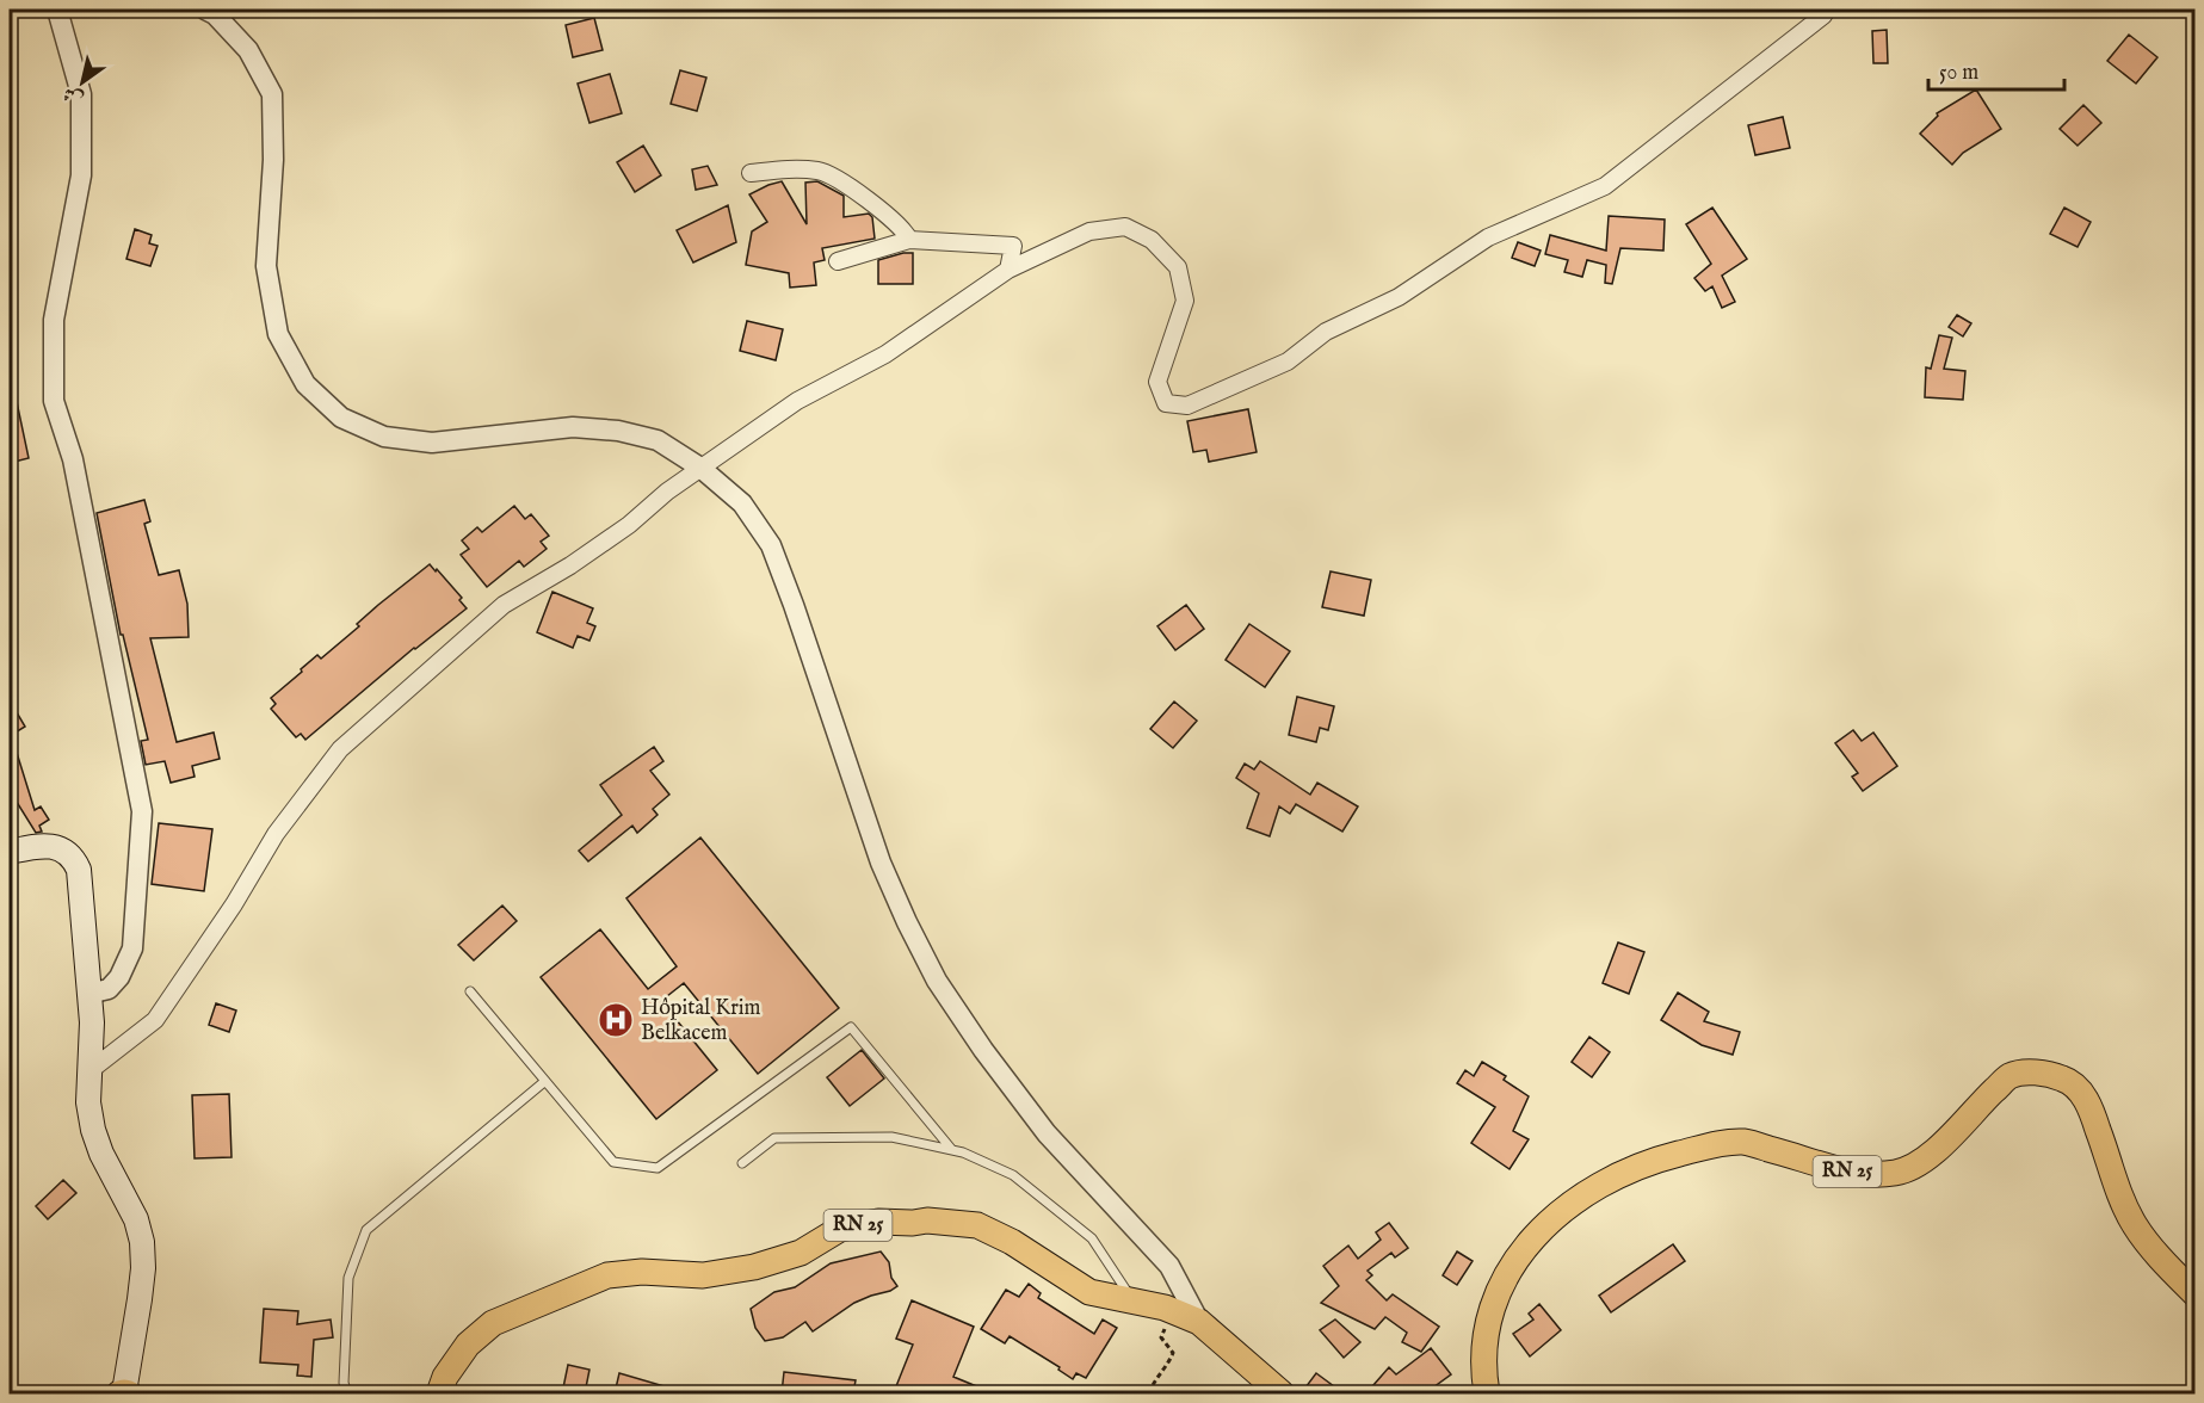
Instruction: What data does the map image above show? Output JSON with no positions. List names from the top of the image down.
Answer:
{
  "streets": {
    "main road": ["RN 25"]
  },
  "places": {
    "hospital": ["Hôpital Krim Belkacem"]
  },
  "scale_bar": "50 m",
  "north": "bottom left"
}
